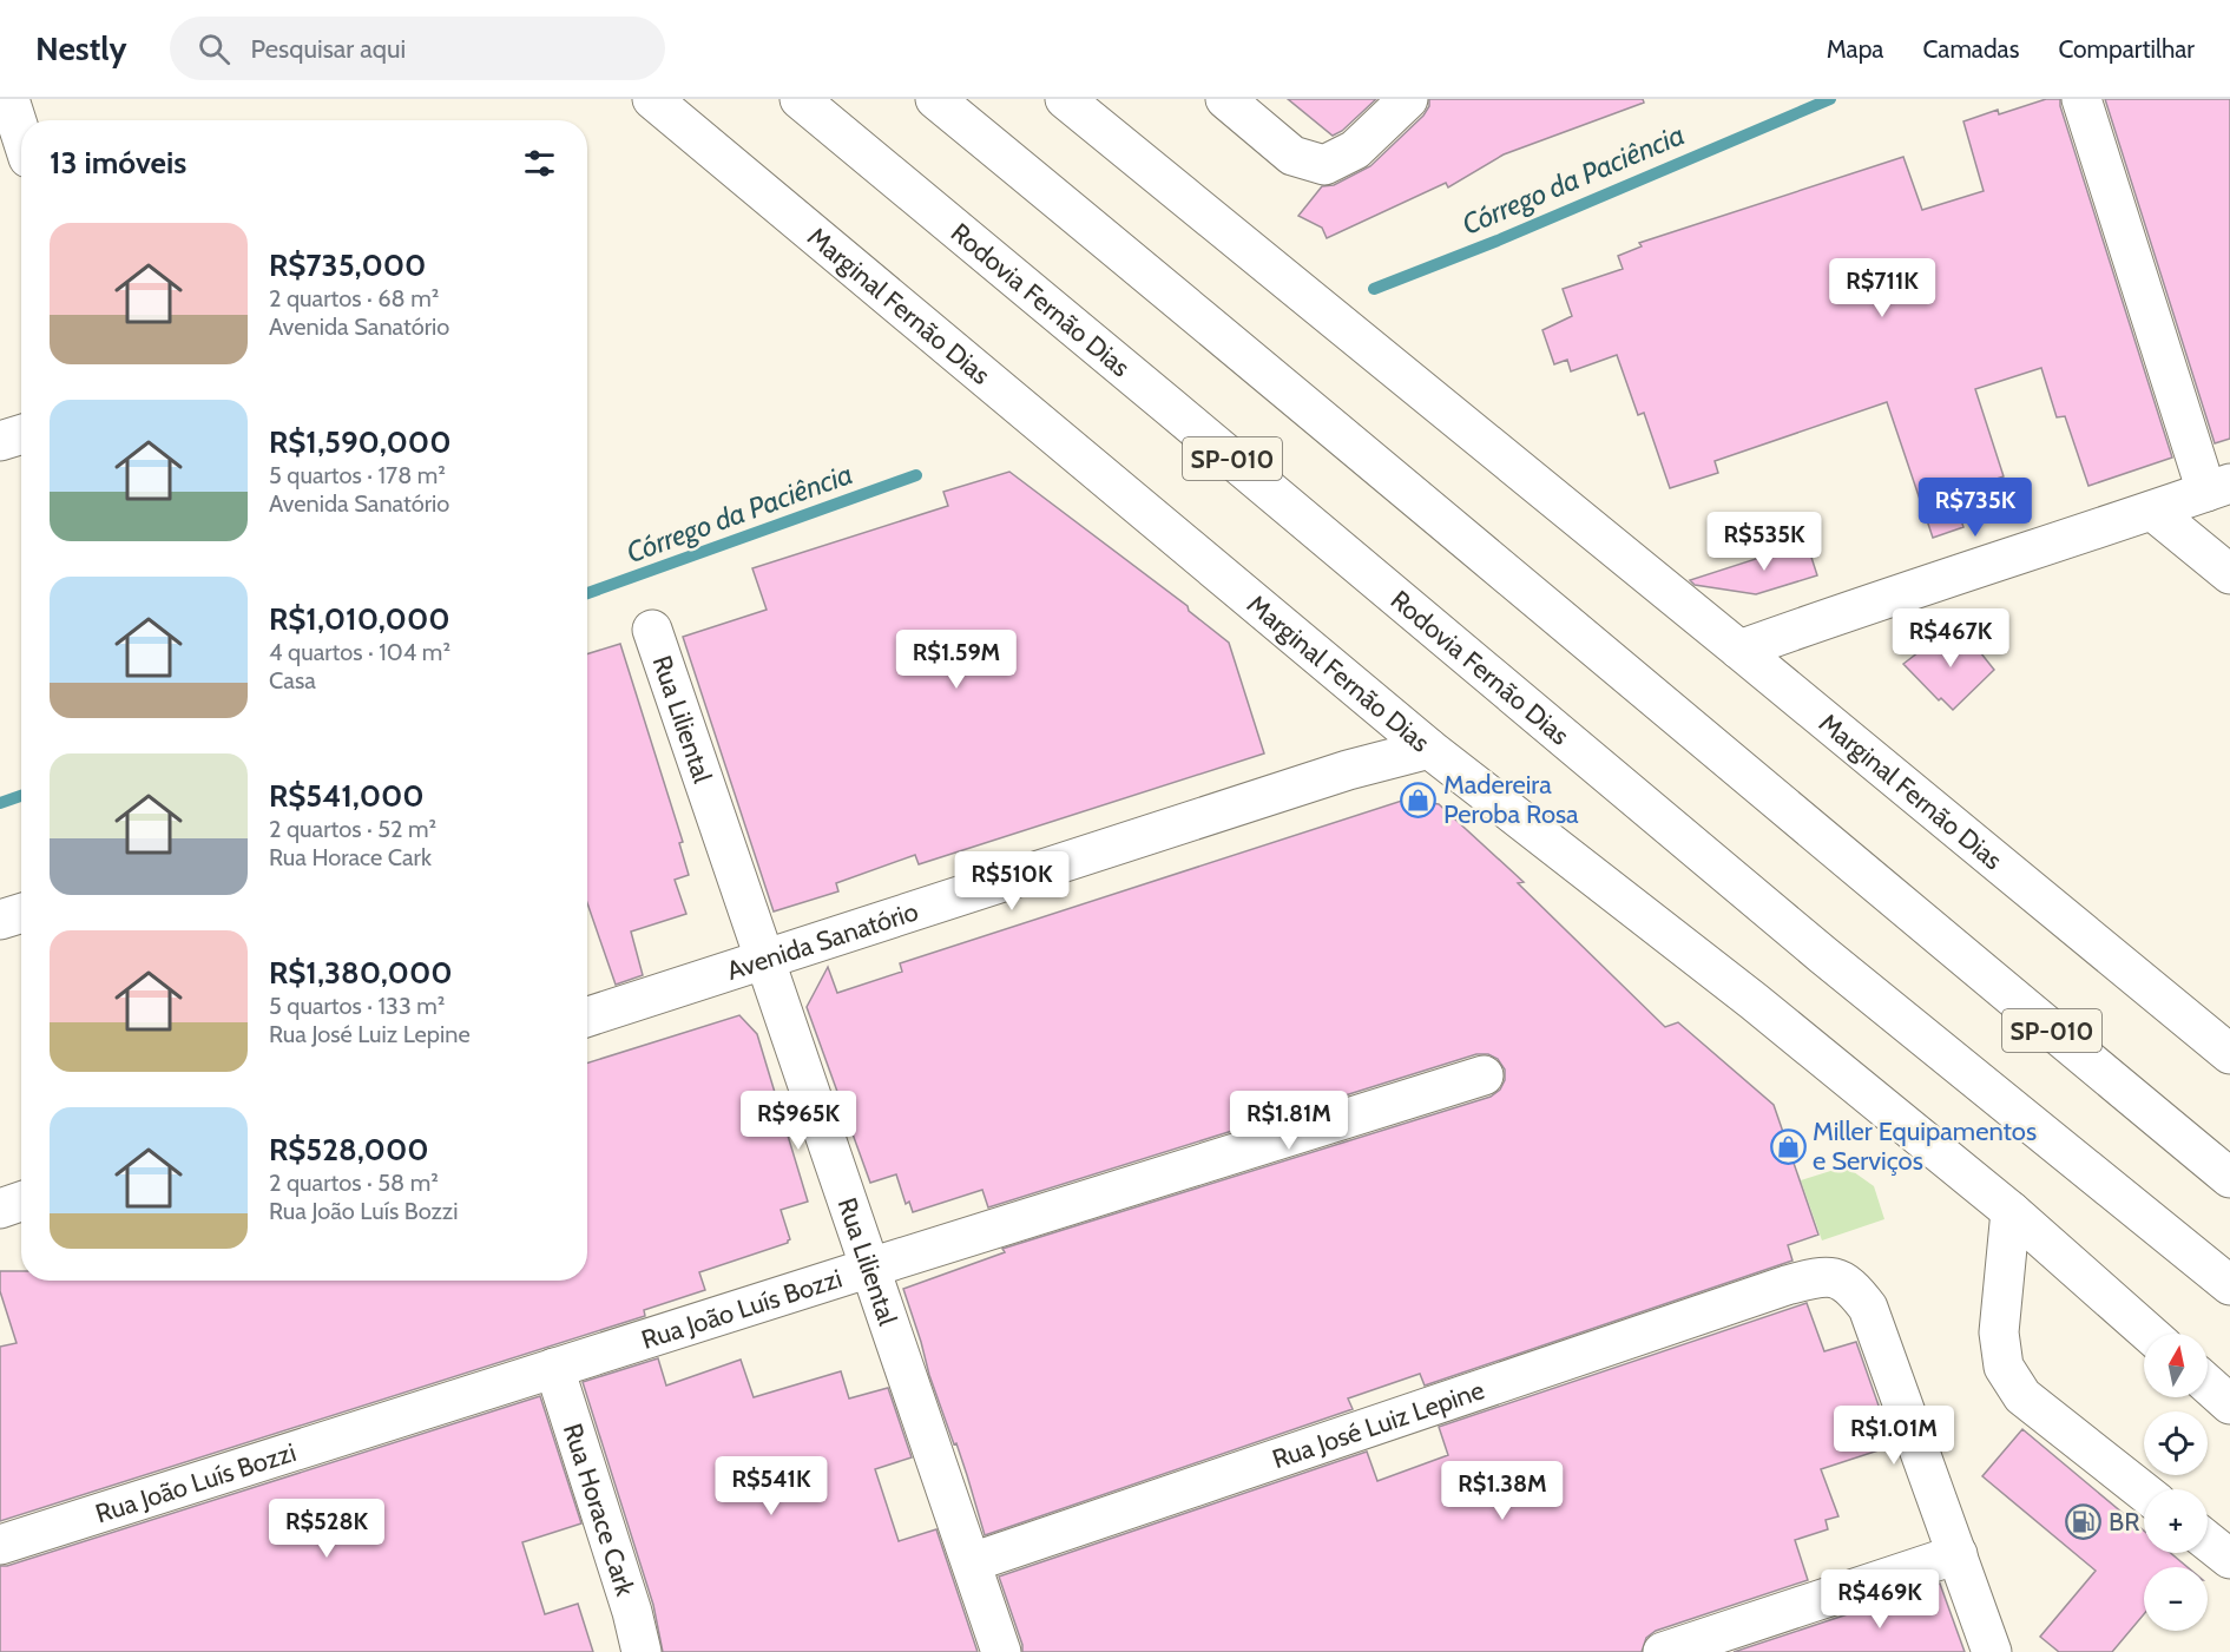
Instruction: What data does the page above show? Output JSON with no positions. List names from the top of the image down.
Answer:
{
  "streets": {
    "main road": [
      "Rodovia Fernão Dias",
      "Marginal Fernão Dias",
      "SP-010",
      "Rua Liliental",
      "Avenida Sanatório",
      "Rua João Luís Bozzi",
      "Rua José Luiz Lepine",
      "Rua Horace Cark"
    ]
  },
  "crossings": [
    ["Marginal Fernão Dias", "Avenida Sanatório"],
    ["Rua Liliental", "Avenida Sanatório"],
    ["Rua Liliental", "Rua João Luís Bozzi"],
    ["Rua Liliental", "Rua José Luiz Lepine"],
    ["Rua João Luís Bozzi", "Rua Horace Cark"]
  ],
  "water": ["Córrego da Paciência"],
  "places": {
    "shop": ["Madereira Peroba Rosa", "Miller Equipamentos e Serviços"],
    "fuel station": ["BR"]
  },
  "north": "top",
  "page": {
    "header": "Nestly",
    "search": "Pesquisar aqui",
    "nav": ["Mapa", "Camadas", "Compartilhar"],
    "heading": "13 imóveis",
    "list": [
      {
        "name": "R$735,000",
        "note": "2 quartos · 68 m² · Avenida Sanatório"
      },
      {
        "name": "R$1,590,000",
        "note": "5 quartos · 178 m² · Avenida Sanatório"
      },
      {
        "name": "R$1,010,000",
        "note": "4 quartos · 104 m² · Casa"
      },
      {
        "name": "R$541,000",
        "note": "2 quartos · 52 m² · Rua Horace Cark"
      },
      {
        "name": "R$1,380,000",
        "note": "5 quartos · 133 m² · Rua José Luiz Lepine"
      },
      {
        "name": "R$528,000",
        "note": "2 quartos · 58 m² · Rua João Luís Bozzi"
      }
    ],
    "price": [
      "R$711K",
      "R$735K",
      "R$535K",
      "R$467K",
      "R$1.59M",
      "R$510K",
      "R$965K",
      "R$1.81M",
      "R$1.01M",
      "R$541K",
      "R$1.38M",
      "R$528K",
      "R$469K"
    ],
    "map_buttons": ["+", "−"]
  }
}
